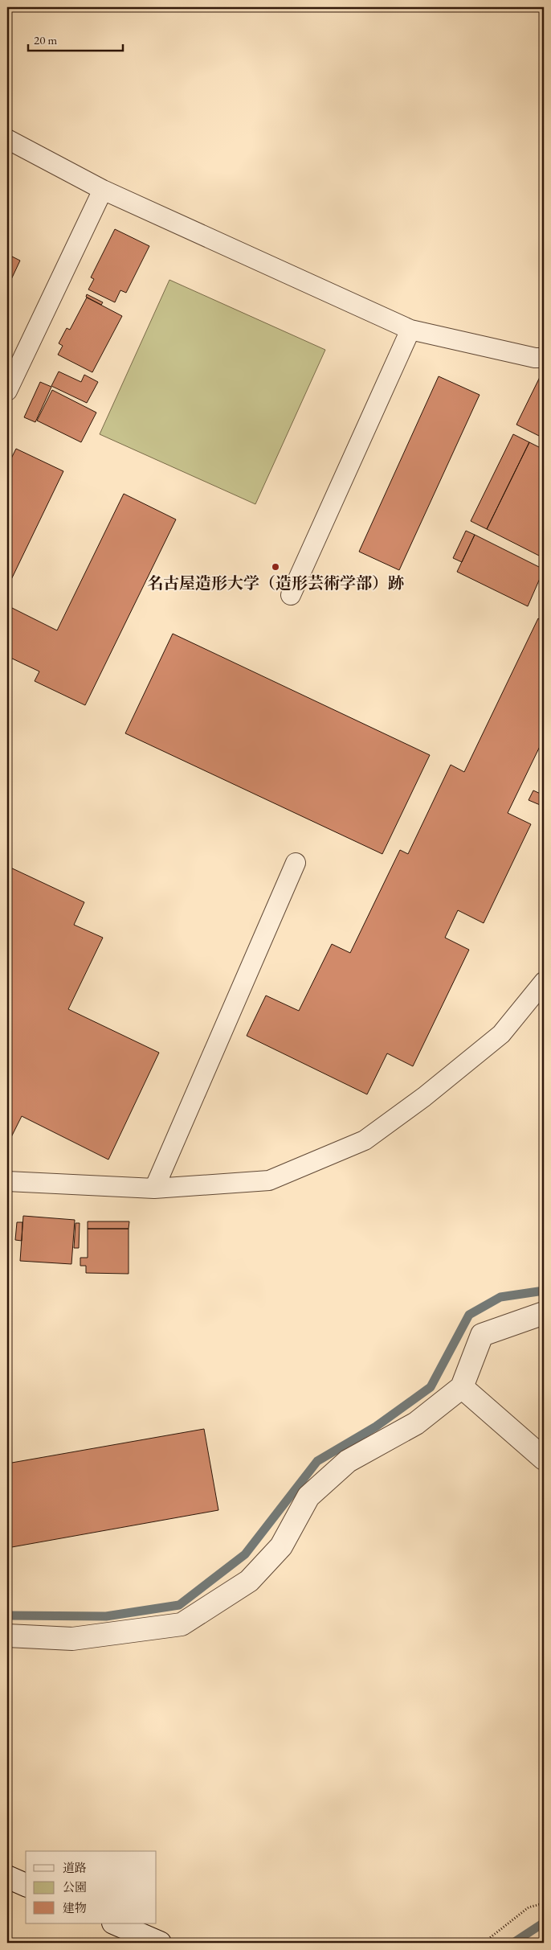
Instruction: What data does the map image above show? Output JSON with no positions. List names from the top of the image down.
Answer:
{
  "places": ["名古屋造形大学（造形芸術学部）跡"],
  "legend": ["道路", "公園", "建物"],
  "scale_bar": "20 m"
}
